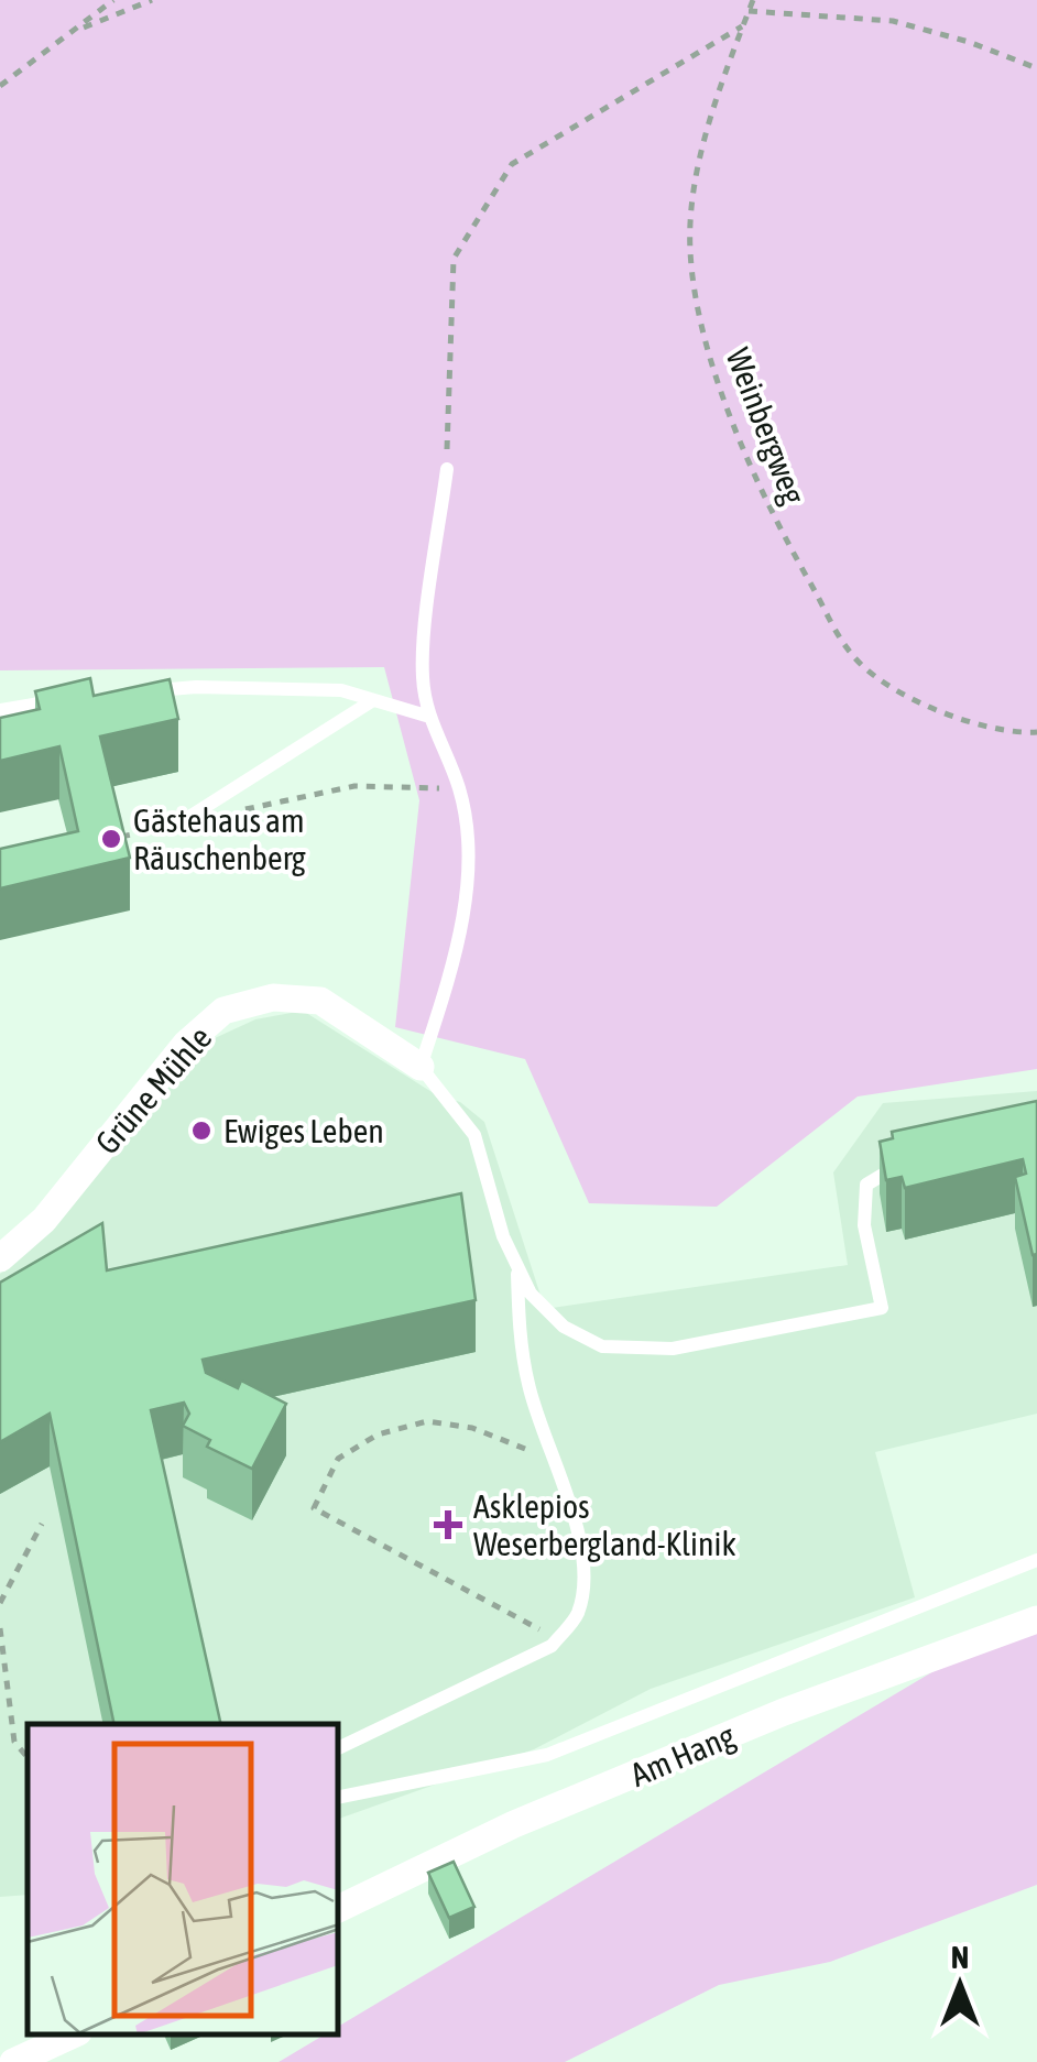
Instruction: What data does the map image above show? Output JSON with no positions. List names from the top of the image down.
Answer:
{
  "streets": {
    "street": ["Grüne Mühle", "Am Hang"],
    "path": ["Weinbergweg"]
  },
  "places": {
    "other": ["Gästehaus am Räuschenberg", "Ewiges Leben"],
    "health": ["Asklepios Weserbergland-Klinik"]
  },
  "north": "top"
}
